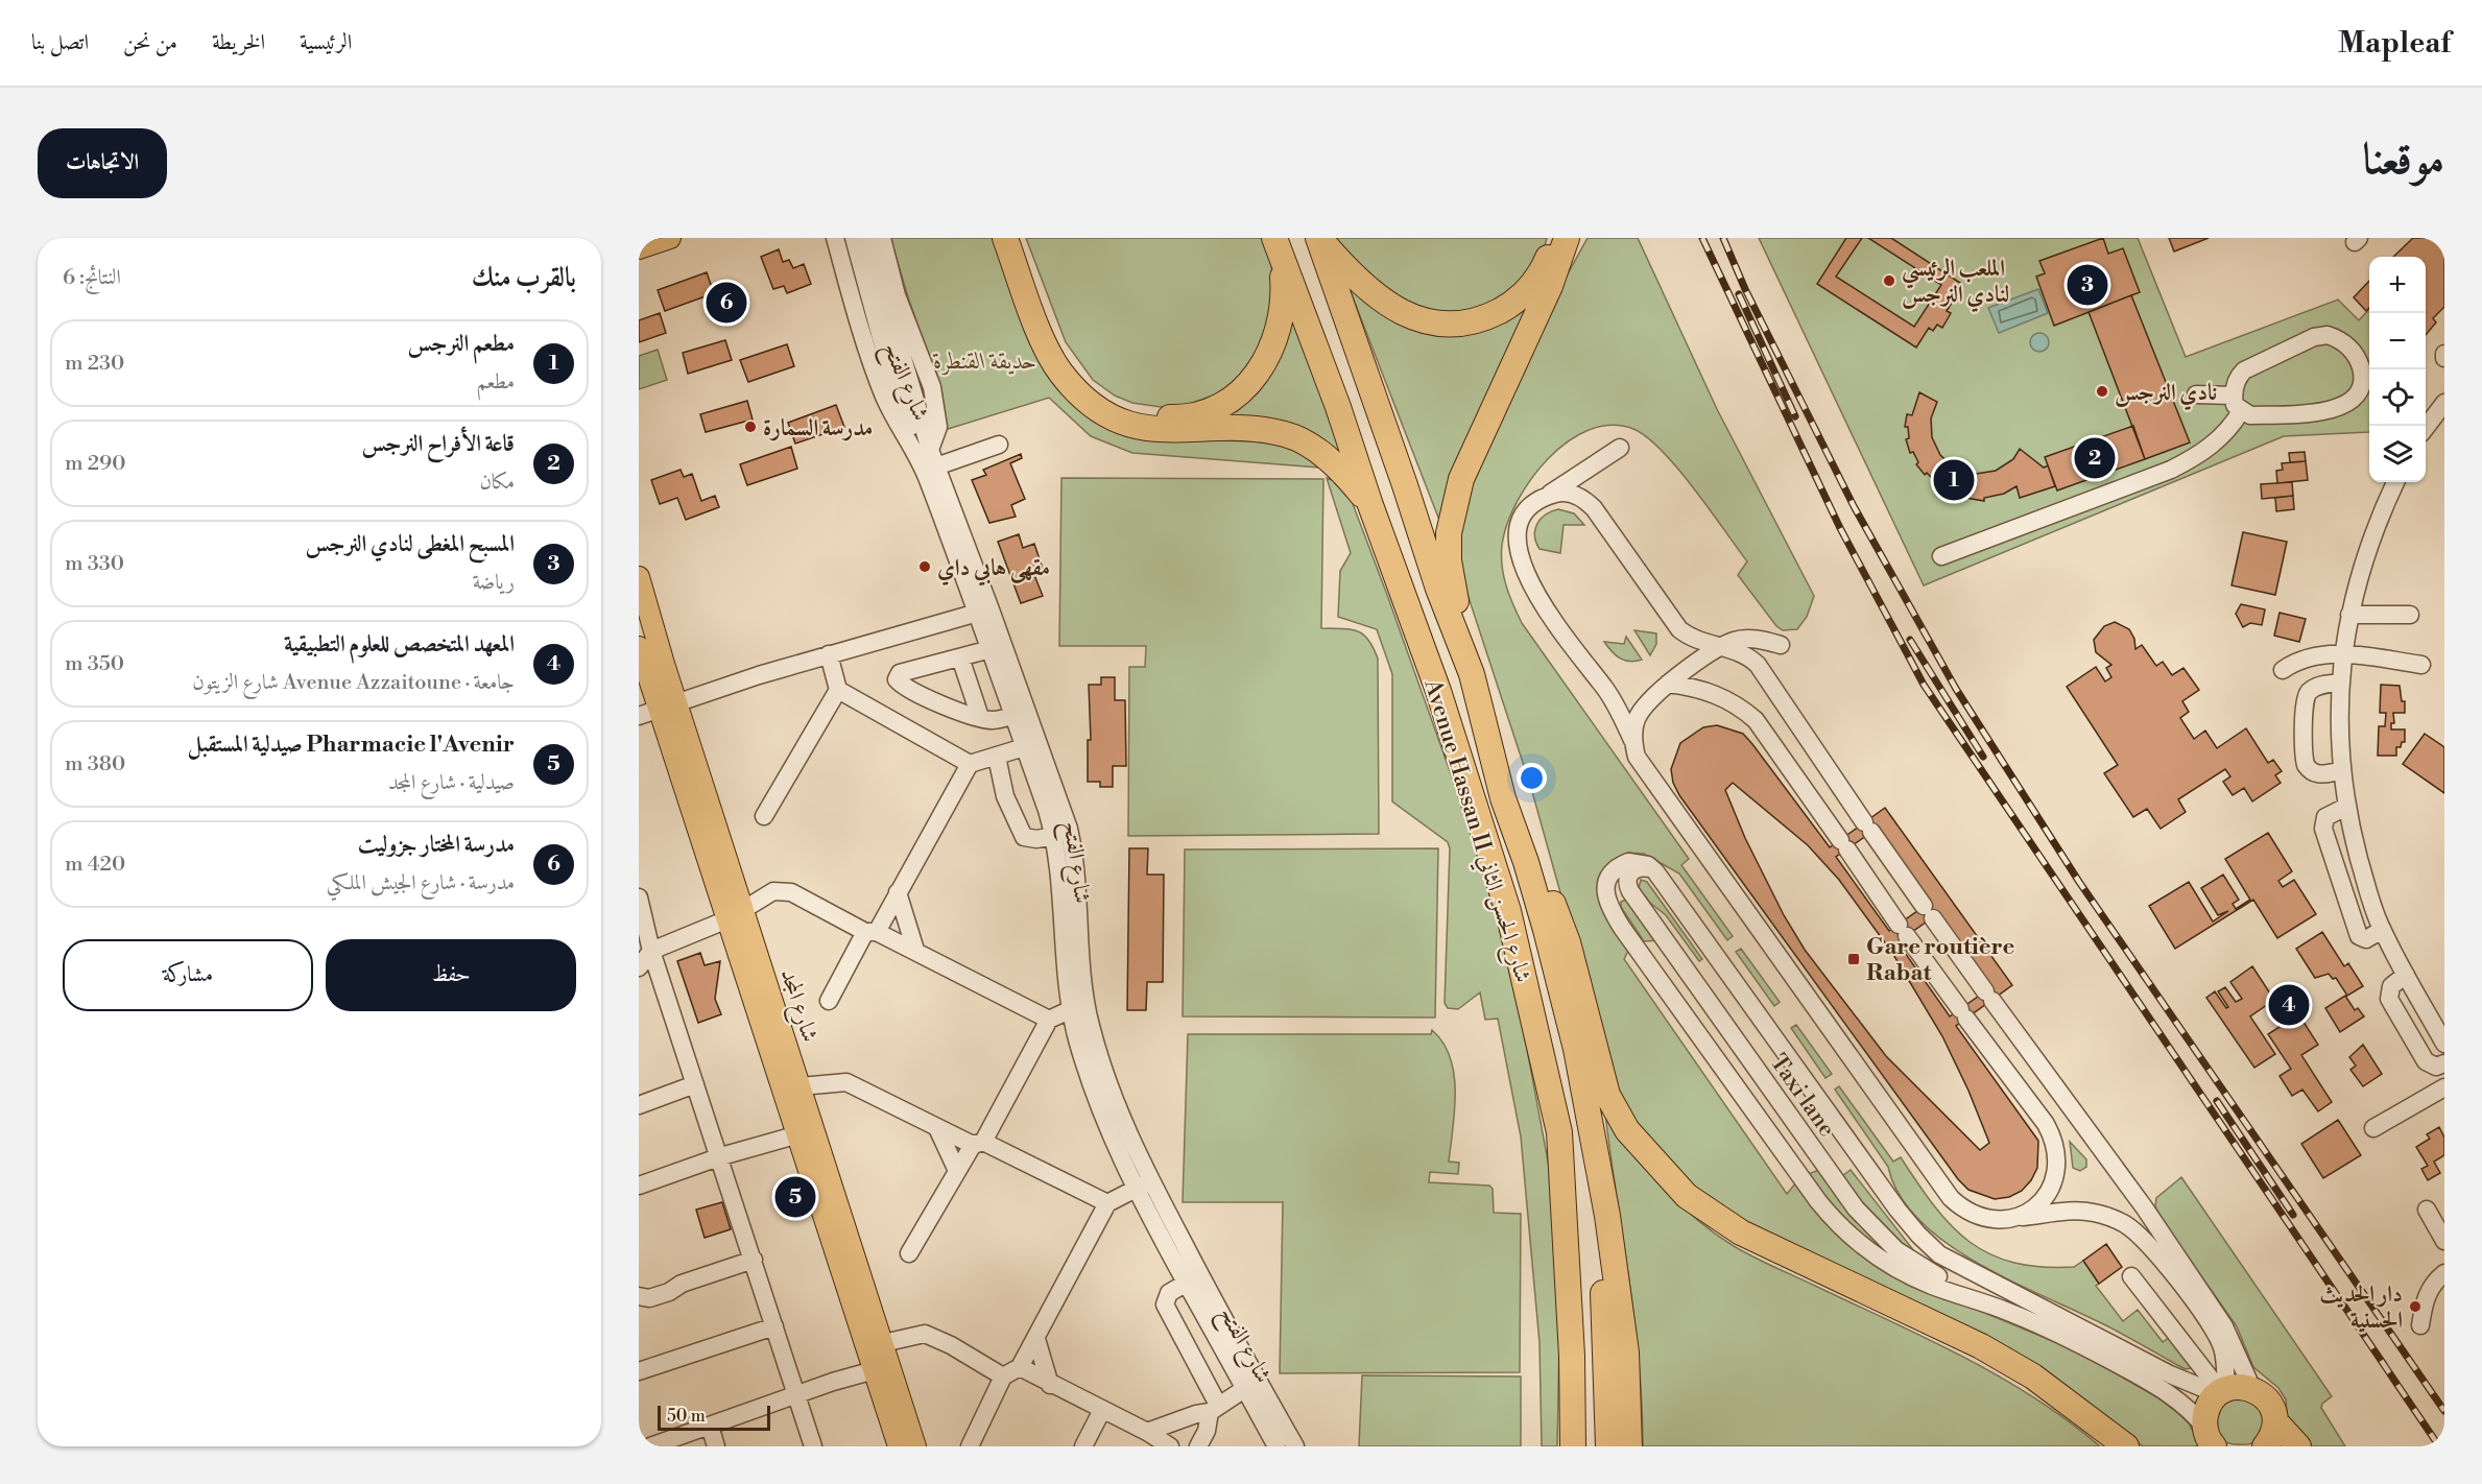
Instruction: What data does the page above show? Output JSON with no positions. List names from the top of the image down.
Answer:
{
  "streets": {
    "highway": ["Avenue Hassan II شارع الحسن الثاني"],
    "main road": ["شارع المجد"],
    "street": ["شارع الفتح", "Taxi lane"]
  },
  "parks": ["حديقة القنطرة"],
  "places": {
    "other": [
      "الملعب الرئيسي لنادي النرجس",
      "نادي النرجس",
      "مدرسة السمارة",
      "مقهى هابي داي",
      "دار الحديث الحسنية"
    ],
    "transit": ["Gare routière Rabat"]
  },
  "scale_bar": "50 m",
  "page": {
    "header": "Mapleaf",
    "nav": [
      "الرئيسية",
      "الخريطة",
      "من نحن",
      "اتصل بنا"
    ],
    "title": "موقعنا",
    "buttons": [
      "الاتجاهات",
      ["حفظ", "مشاركة"]
    ],
    "heading": ["بالقرب منك", "النتائج: 6"],
    "map_buttons": ["+", "−"],
    "pins": [
      "3",
      "6",
      "2",
      "1",
      "4",
      "5"
    ],
    "list": [
      {
        "mark": "1",
        "name": "مطعم النرجس",
        "note": "مطعم",
        "value": "230 m"
      },
      {
        "mark": "2",
        "name": "قاعة الأفراح النرجس",
        "note": "مكان",
        "value": "290 m"
      },
      {
        "mark": "3",
        "name": "المسبح المغطى لنادي النرجس",
        "note": "رياضة",
        "value": "330 m"
      },
      {
        "mark": "4",
        "name": "المعهد المتخصص للعلوم التطبيقية",
        "note": "جامعة · Avenue Azzaitoune شارع الزيتون",
        "value": "350 m"
      },
      {
        "mark": "5",
        "name": "Pharmacie l'Avenir صيدلية المستقبل",
        "note": "صيدلية · شارع المجد",
        "value": "380 m"
      },
      {
        "mark": "6",
        "name": "مدرسة المختار جزوليت",
        "note": "مدرسة · شارع الجيش الملكي",
        "value": "420 m"
      }
    ],
    "scale": "50 m"
  }
}
